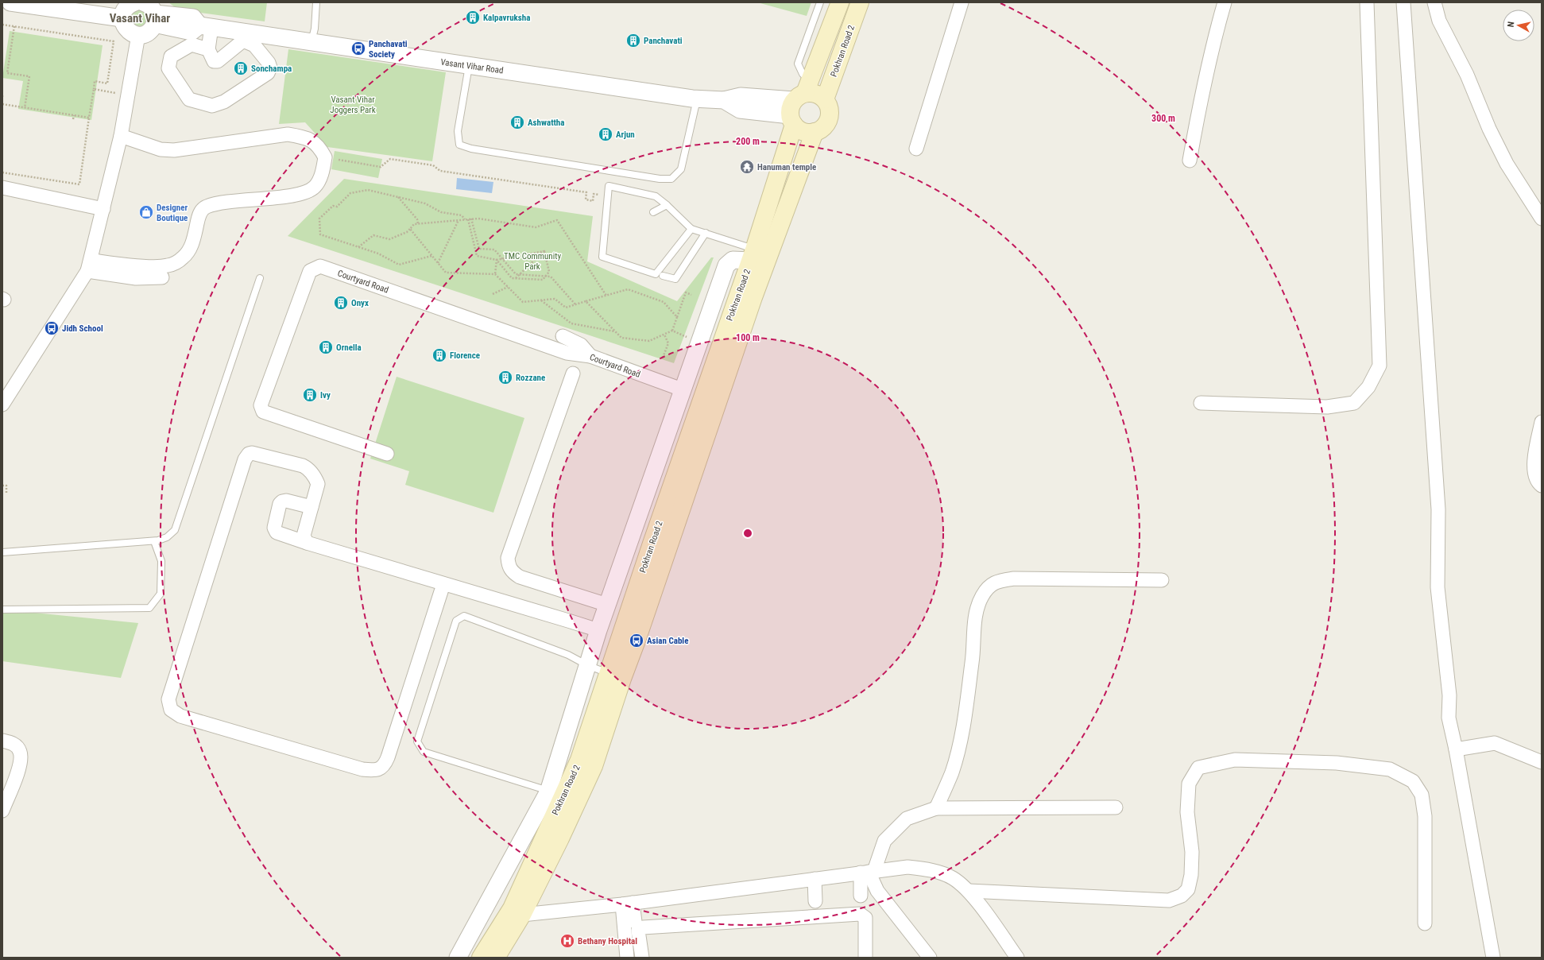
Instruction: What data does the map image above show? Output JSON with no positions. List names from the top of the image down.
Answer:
{
  "streets": {
    "main road": ["Pokhran Road 2"],
    "street": ["Vasant Vihar Road", "Courtyard Road"]
  },
  "crossings": [
    ["Pokhran Road 2", "Vasant Vihar Road"]
  ],
  "districts": ["Vasant Vihar"],
  "parks": ["Vasant Vihar Joggers Park", "TMC Community Park"],
  "places": {
    "building": [
      "Kalpavruksha",
      "Panchavati",
      "Sonchampa",
      "Ashwattha",
      "Arjun",
      "Onyx",
      "Ornella",
      "Florence",
      "Rozzane",
      "Ivy"
    ],
    "bus stop": ["Panchavati Society", "Jidh School", "Asian Cable"],
    "temple": ["Hanuman temple"],
    "shop": ["Designer Boutique"],
    "hospital": ["Bethany Hospital"]
  },
  "north": "left",
  "rings": ["300 m", "200 m", "100 m"]
}
